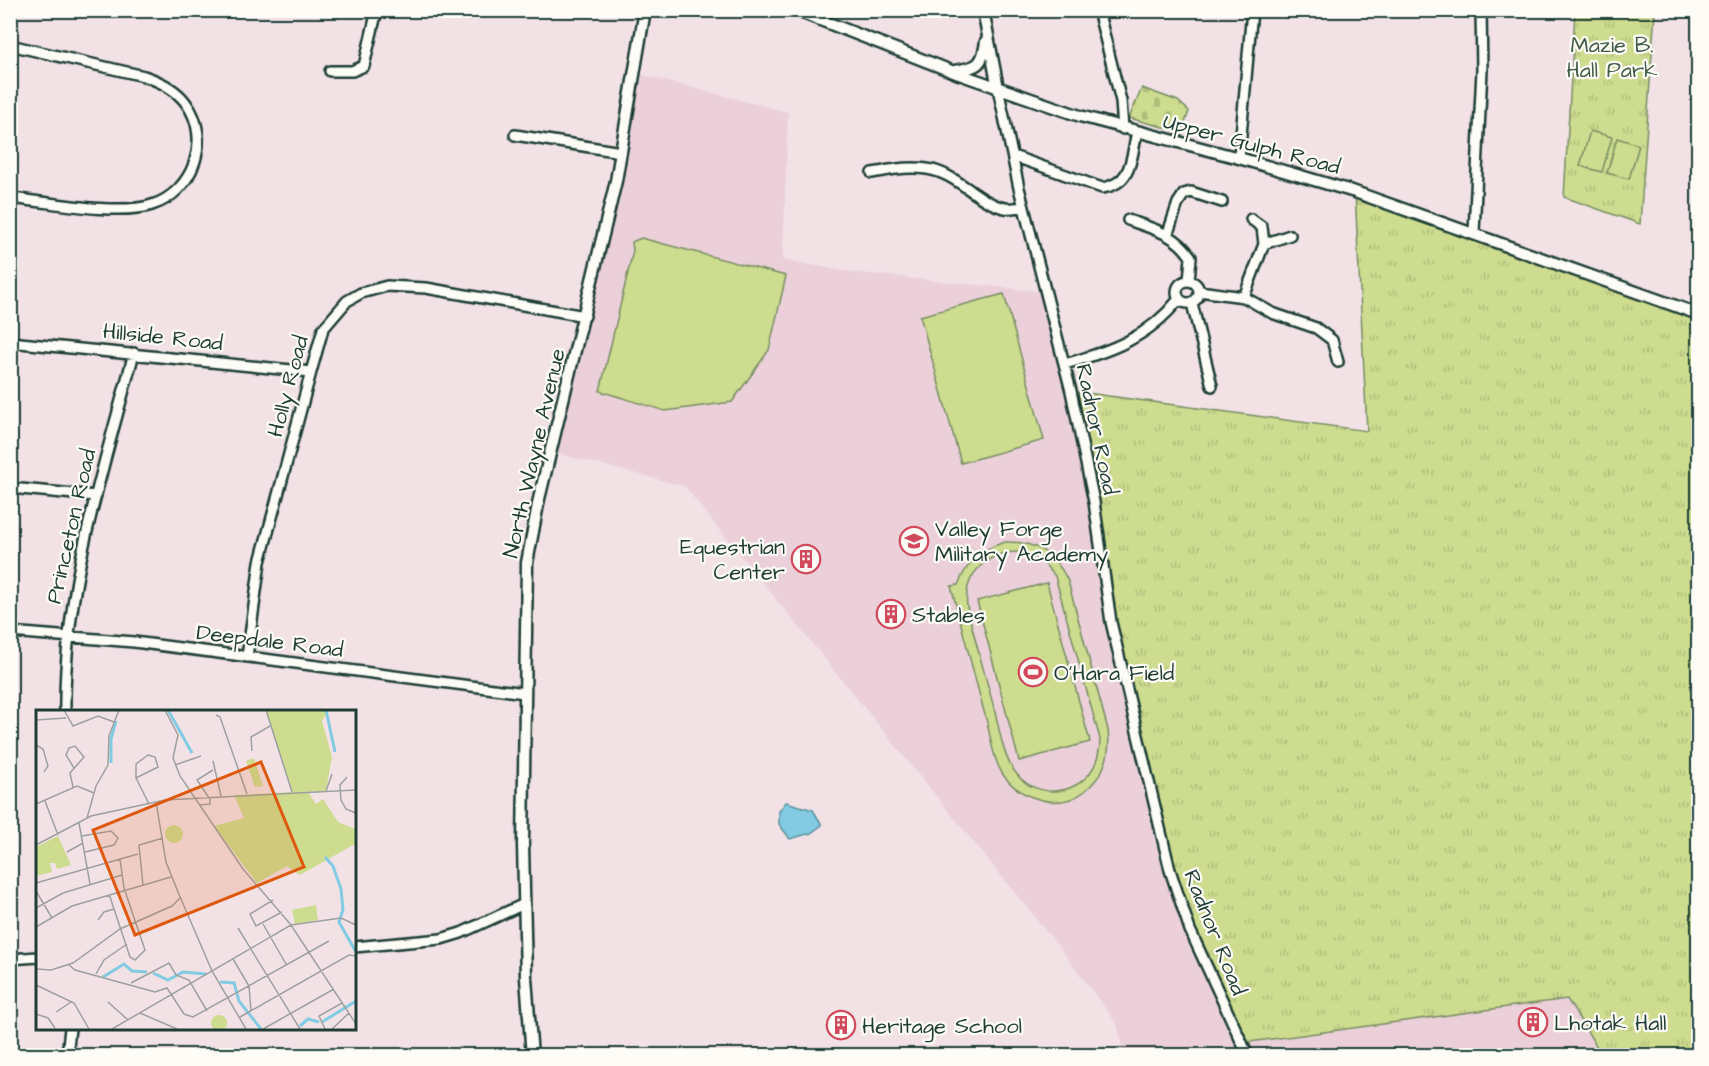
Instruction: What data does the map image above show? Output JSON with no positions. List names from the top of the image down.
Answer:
{
  "streets": {
    "street": [
      "Upper Gulph Road",
      "Hillside Road",
      "Holly Road",
      "Radnor Road",
      "North Wayne Avenue",
      "Princeton Road",
      "Deepdale Road"
    ]
  },
  "crossings": [
    ["Upper Gulph Road", "Radnor Road"],
    ["Hillside Road", "Holly Road"],
    ["Hillside Road", "Princeton Road"],
    ["Holly Road", "North Wayne Avenue"],
    ["Holly Road", "Deepdale Road"],
    ["North Wayne Avenue", "Deepdale Road"],
    ["Princeton Road", "Deepdale Road"]
  ],
  "parks": ["Mazie B. Hall Park"],
  "places": {
    "school or university": ["Valley Forge Military Academy"],
    "building": [
      "Equestrian Center",
      "Stables",
      "Lhotak Hall",
      "Heritage School"
    ],
    "sports": ["O’Hara Field"]
  }
}
